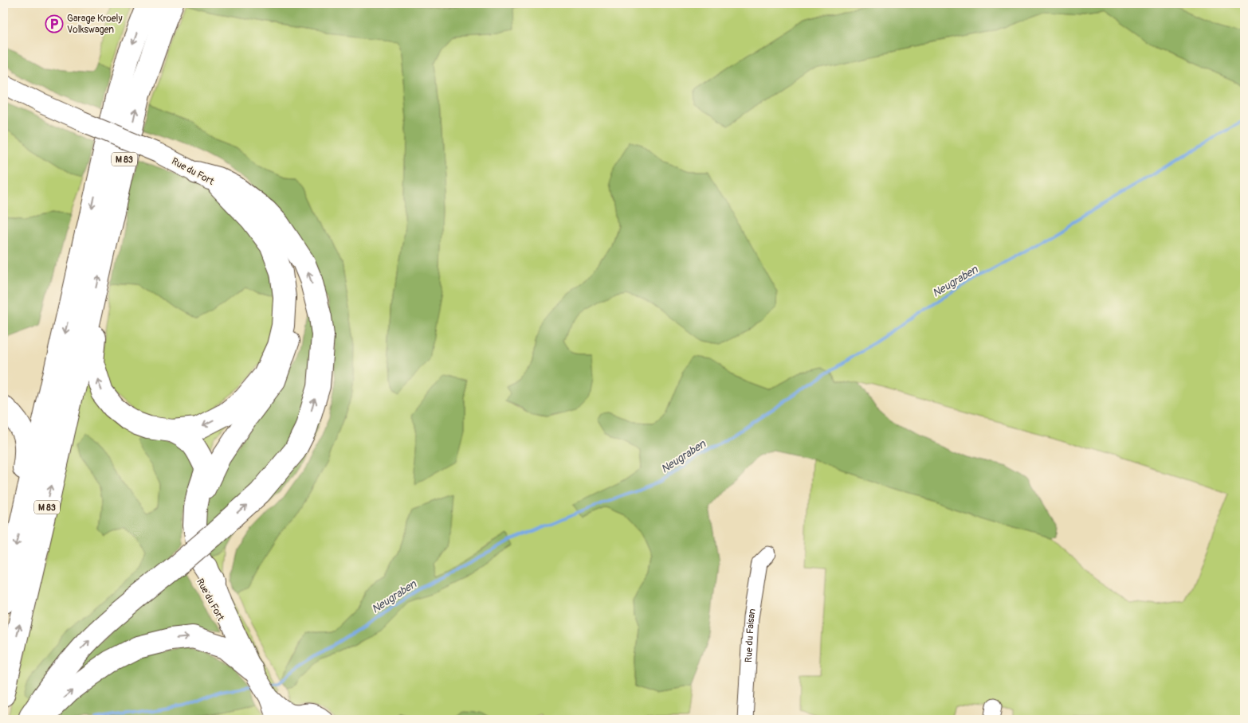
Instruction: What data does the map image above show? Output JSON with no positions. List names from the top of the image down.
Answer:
{
  "streets": {
    "highway": ["M 83"],
    "main road": ["Rue du Fort"],
    "street": ["Rue du Faisan"]
  },
  "water": ["Neugraben"],
  "places": {
    "parking": ["Garage Kroely Volkswagen"]
  }
}
